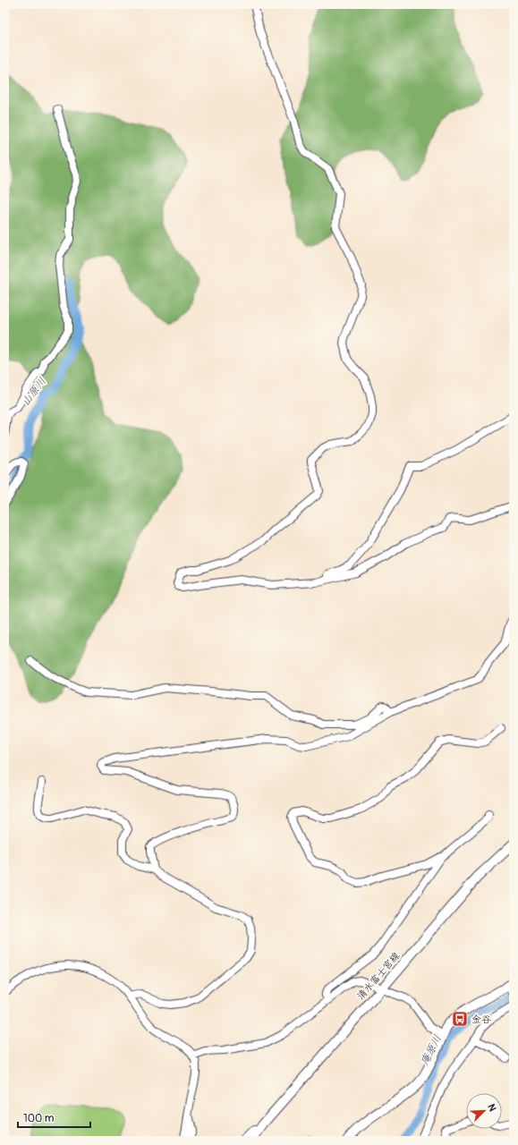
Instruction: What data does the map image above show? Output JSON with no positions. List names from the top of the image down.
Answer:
{
  "streets": {
    "main road": ["清水富士宮線"]
  },
  "water": ["山原川", "庵原川"],
  "places": {
    "bus stop": ["金谷"]
  },
  "scale_bar": "100 m",
  "north": "top right"
}
